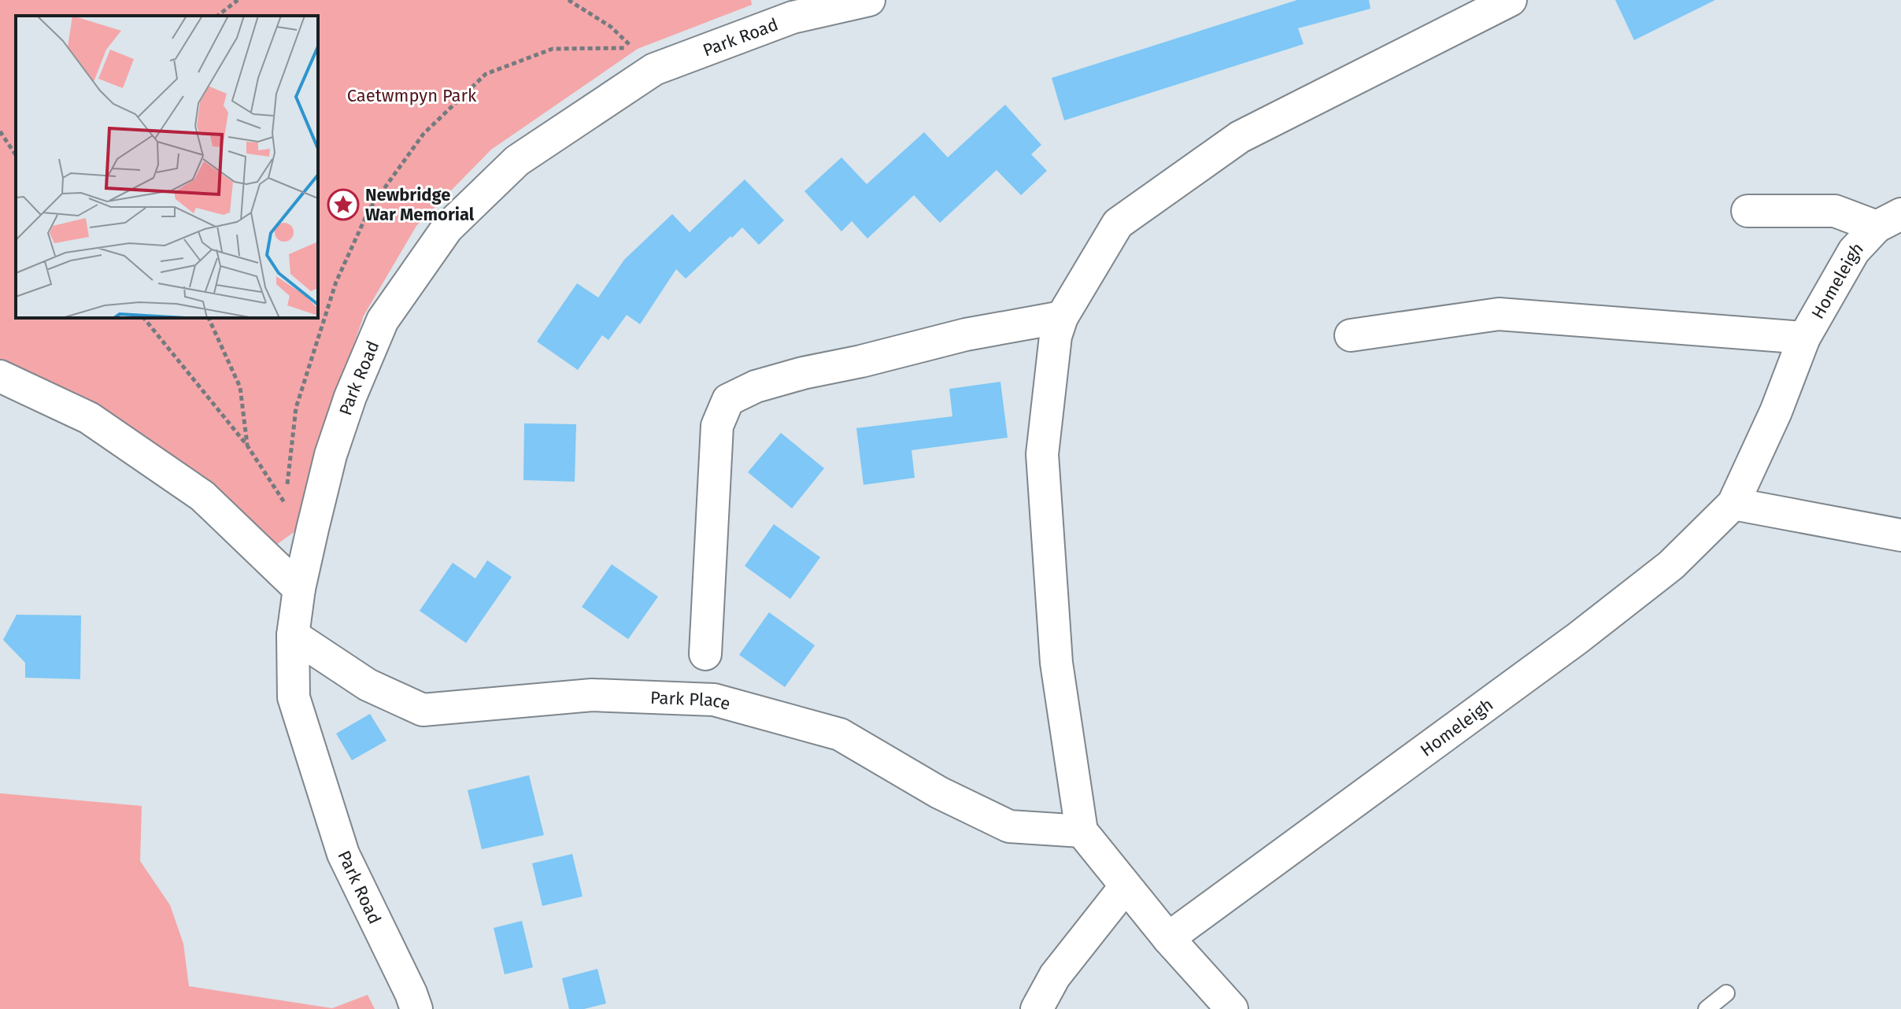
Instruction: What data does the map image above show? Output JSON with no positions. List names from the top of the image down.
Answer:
{
  "streets": {
    "street": ["Park Road", "Homeleigh", "Park Place"]
  },
  "crossings": [
    ["Park Road", "Park Place"]
  ],
  "parks": ["Caetwmpyn Park"],
  "places": {
    "place": ["Newbridge War Memorial"]
  }
}
